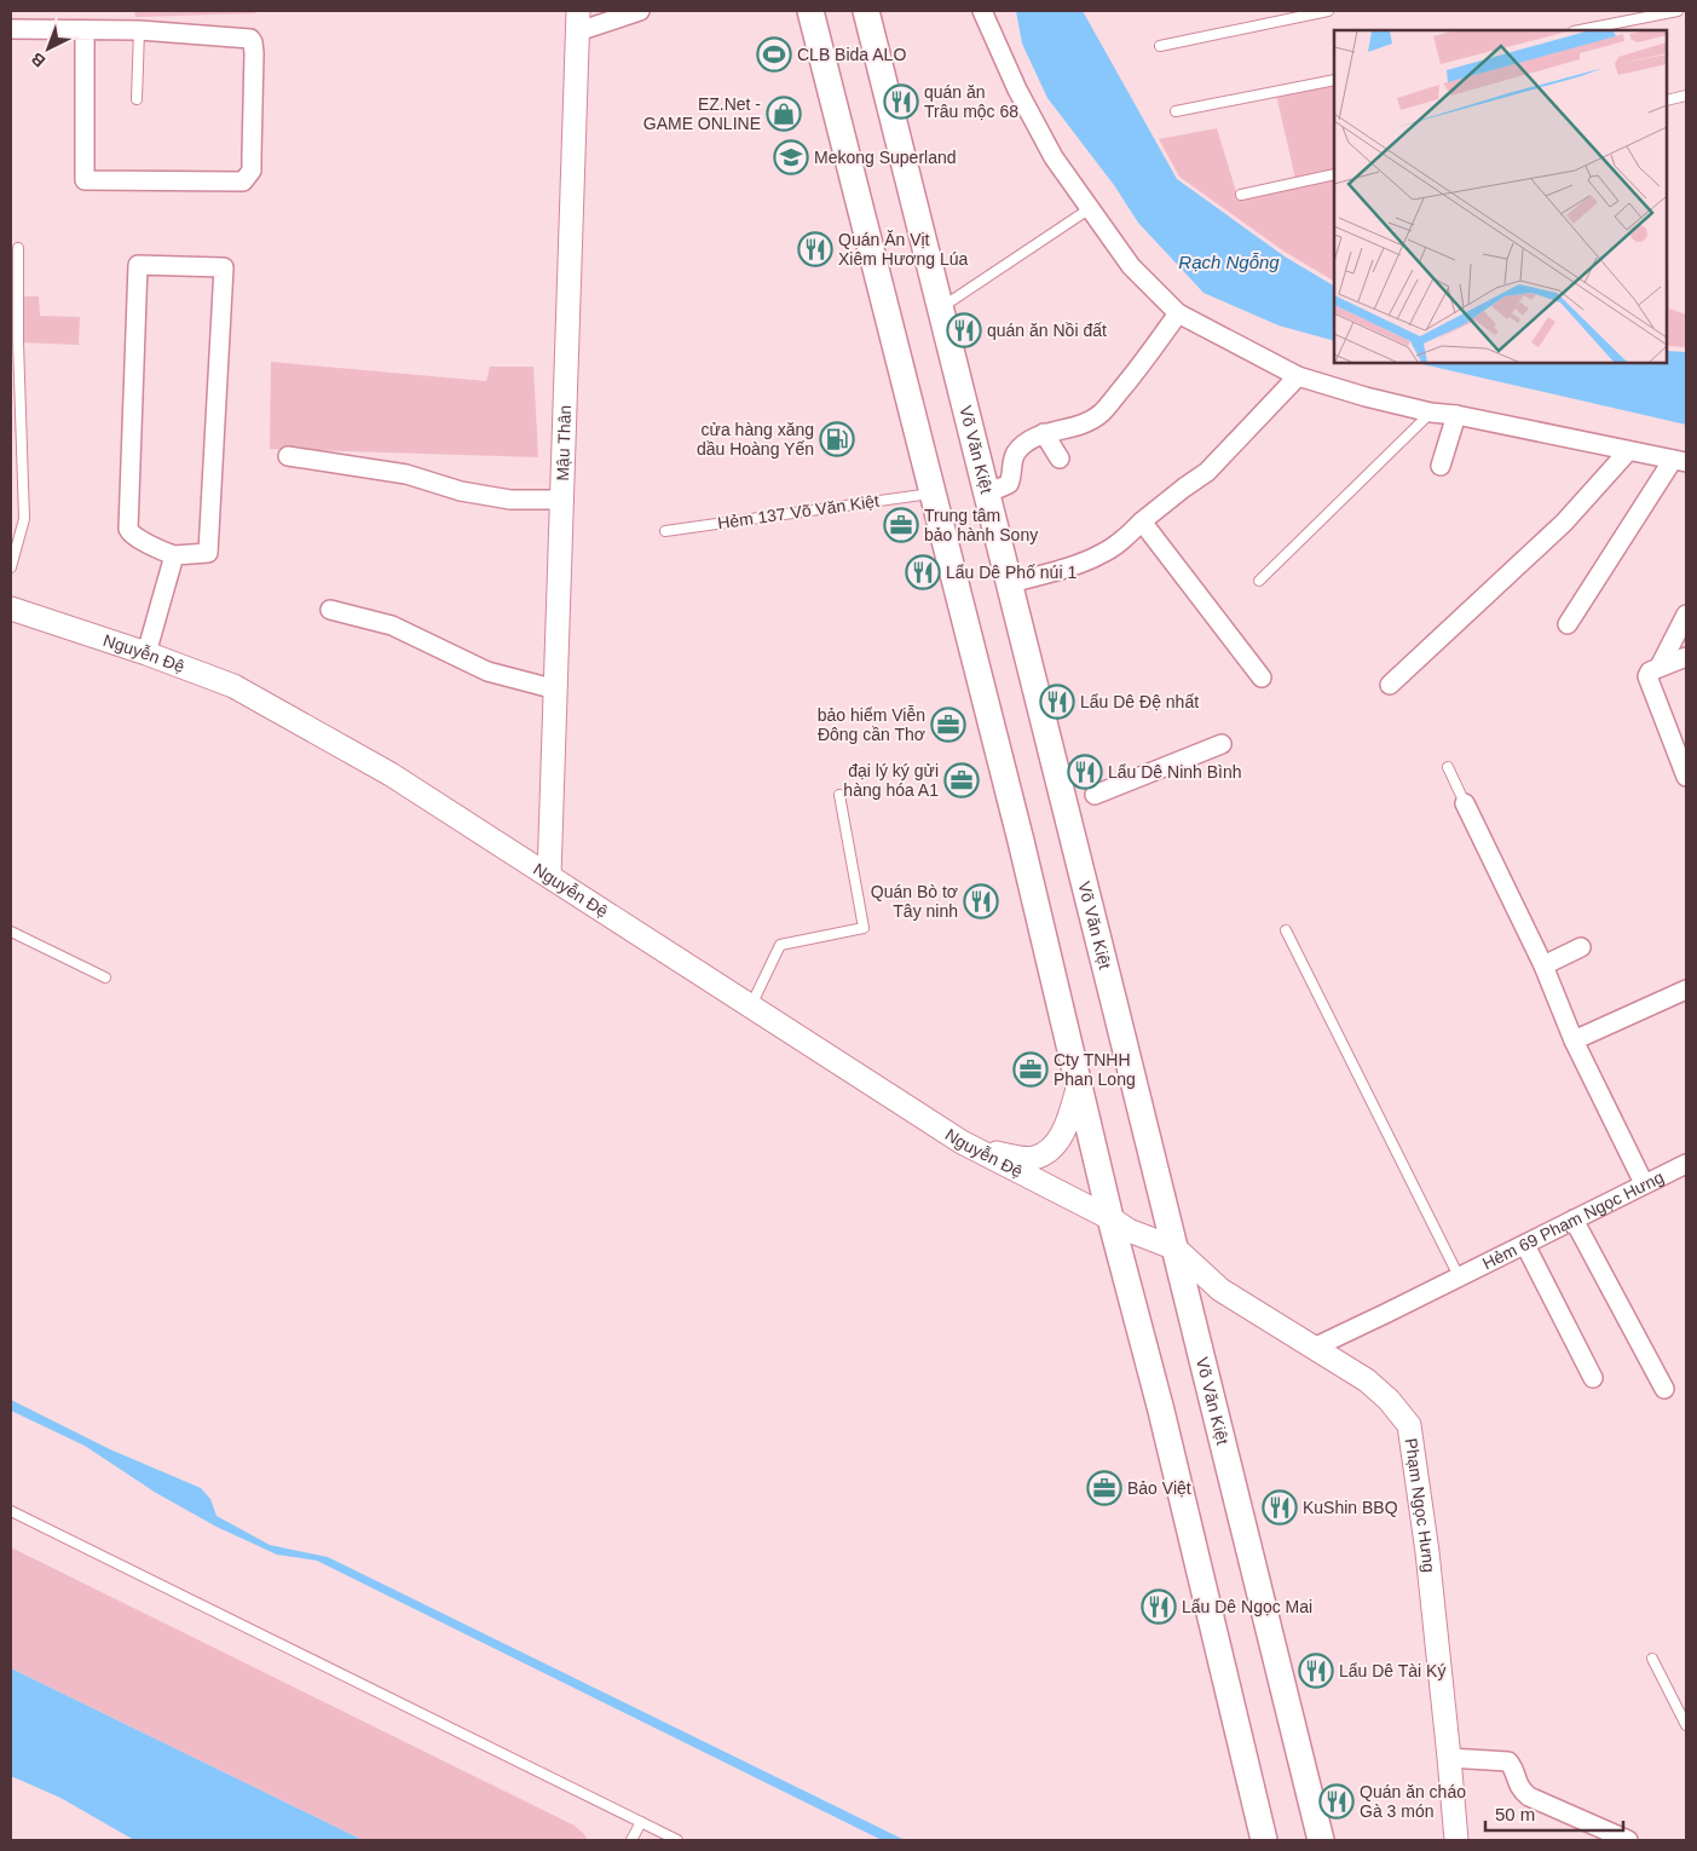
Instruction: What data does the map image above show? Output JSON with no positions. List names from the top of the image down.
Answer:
{
  "streets": {
    "main road": ["Võ Văn Kiệt"],
    "street": [
      "Mậu Thân",
      "Nguyễn Đệ",
      "Hẻm 69 Phạm Ngọc Hưng",
      "Phạm Ngọc Hưng"
    ],
    "lane": ["Hẻm 137 Võ Văn Kiệt"]
  },
  "crossings": [
    ["Mậu Thân", "Nguyễn Đệ"],
    ["Võ Văn Kiệt", "Nguyễn Đệ"],
    ["Võ Văn Kiệt", "Phạm Ngọc Hưng"],
    ["Nguyễn Đệ", "Phạm Ngọc Hưng"],
    ["Hẻm 69 Phạm Ngọc Hưng", "Phạm Ngọc Hưng"]
  ],
  "water": ["Rạch Ngỗng"],
  "places": {
    "sports": ["CLB Bida ALO"],
    "restaurant": [
      "quán ăn Trâu mộc 68",
      "Quán Ăn Vịt Xiêm Hương Lúa",
      "quán ăn Nồi đất",
      "Lẩu Dê Phố núi 1",
      "Lẩu Dê Đệ nhất",
      "Lẩu Dê Ninh Bình",
      "Quán Bò tơ Tây ninh",
      "KuShin BBQ",
      "Lẩu Dê Ngọc Mai",
      "Lẩu Dê Tài Ký",
      "Quán ăn cháo Gà 3 món"
    ],
    "shop": ["EZ.Net - GAME ONLINE"],
    "school or university": ["Mekong Superland"],
    "fuel station": ["cửa hàng xăng dầu Hoàng Yến"],
    "office": [
      "Trung tâm bảo hành Sony",
      "bảo hiểm Viễn Đông cần Thơ",
      "đại lý ký gửi hàng hóa A1",
      "Cty TNHH Phan Long",
      "Bảo Việt"
    ]
  },
  "scale_bar": "50 m",
  "north": "bottom left"
}
